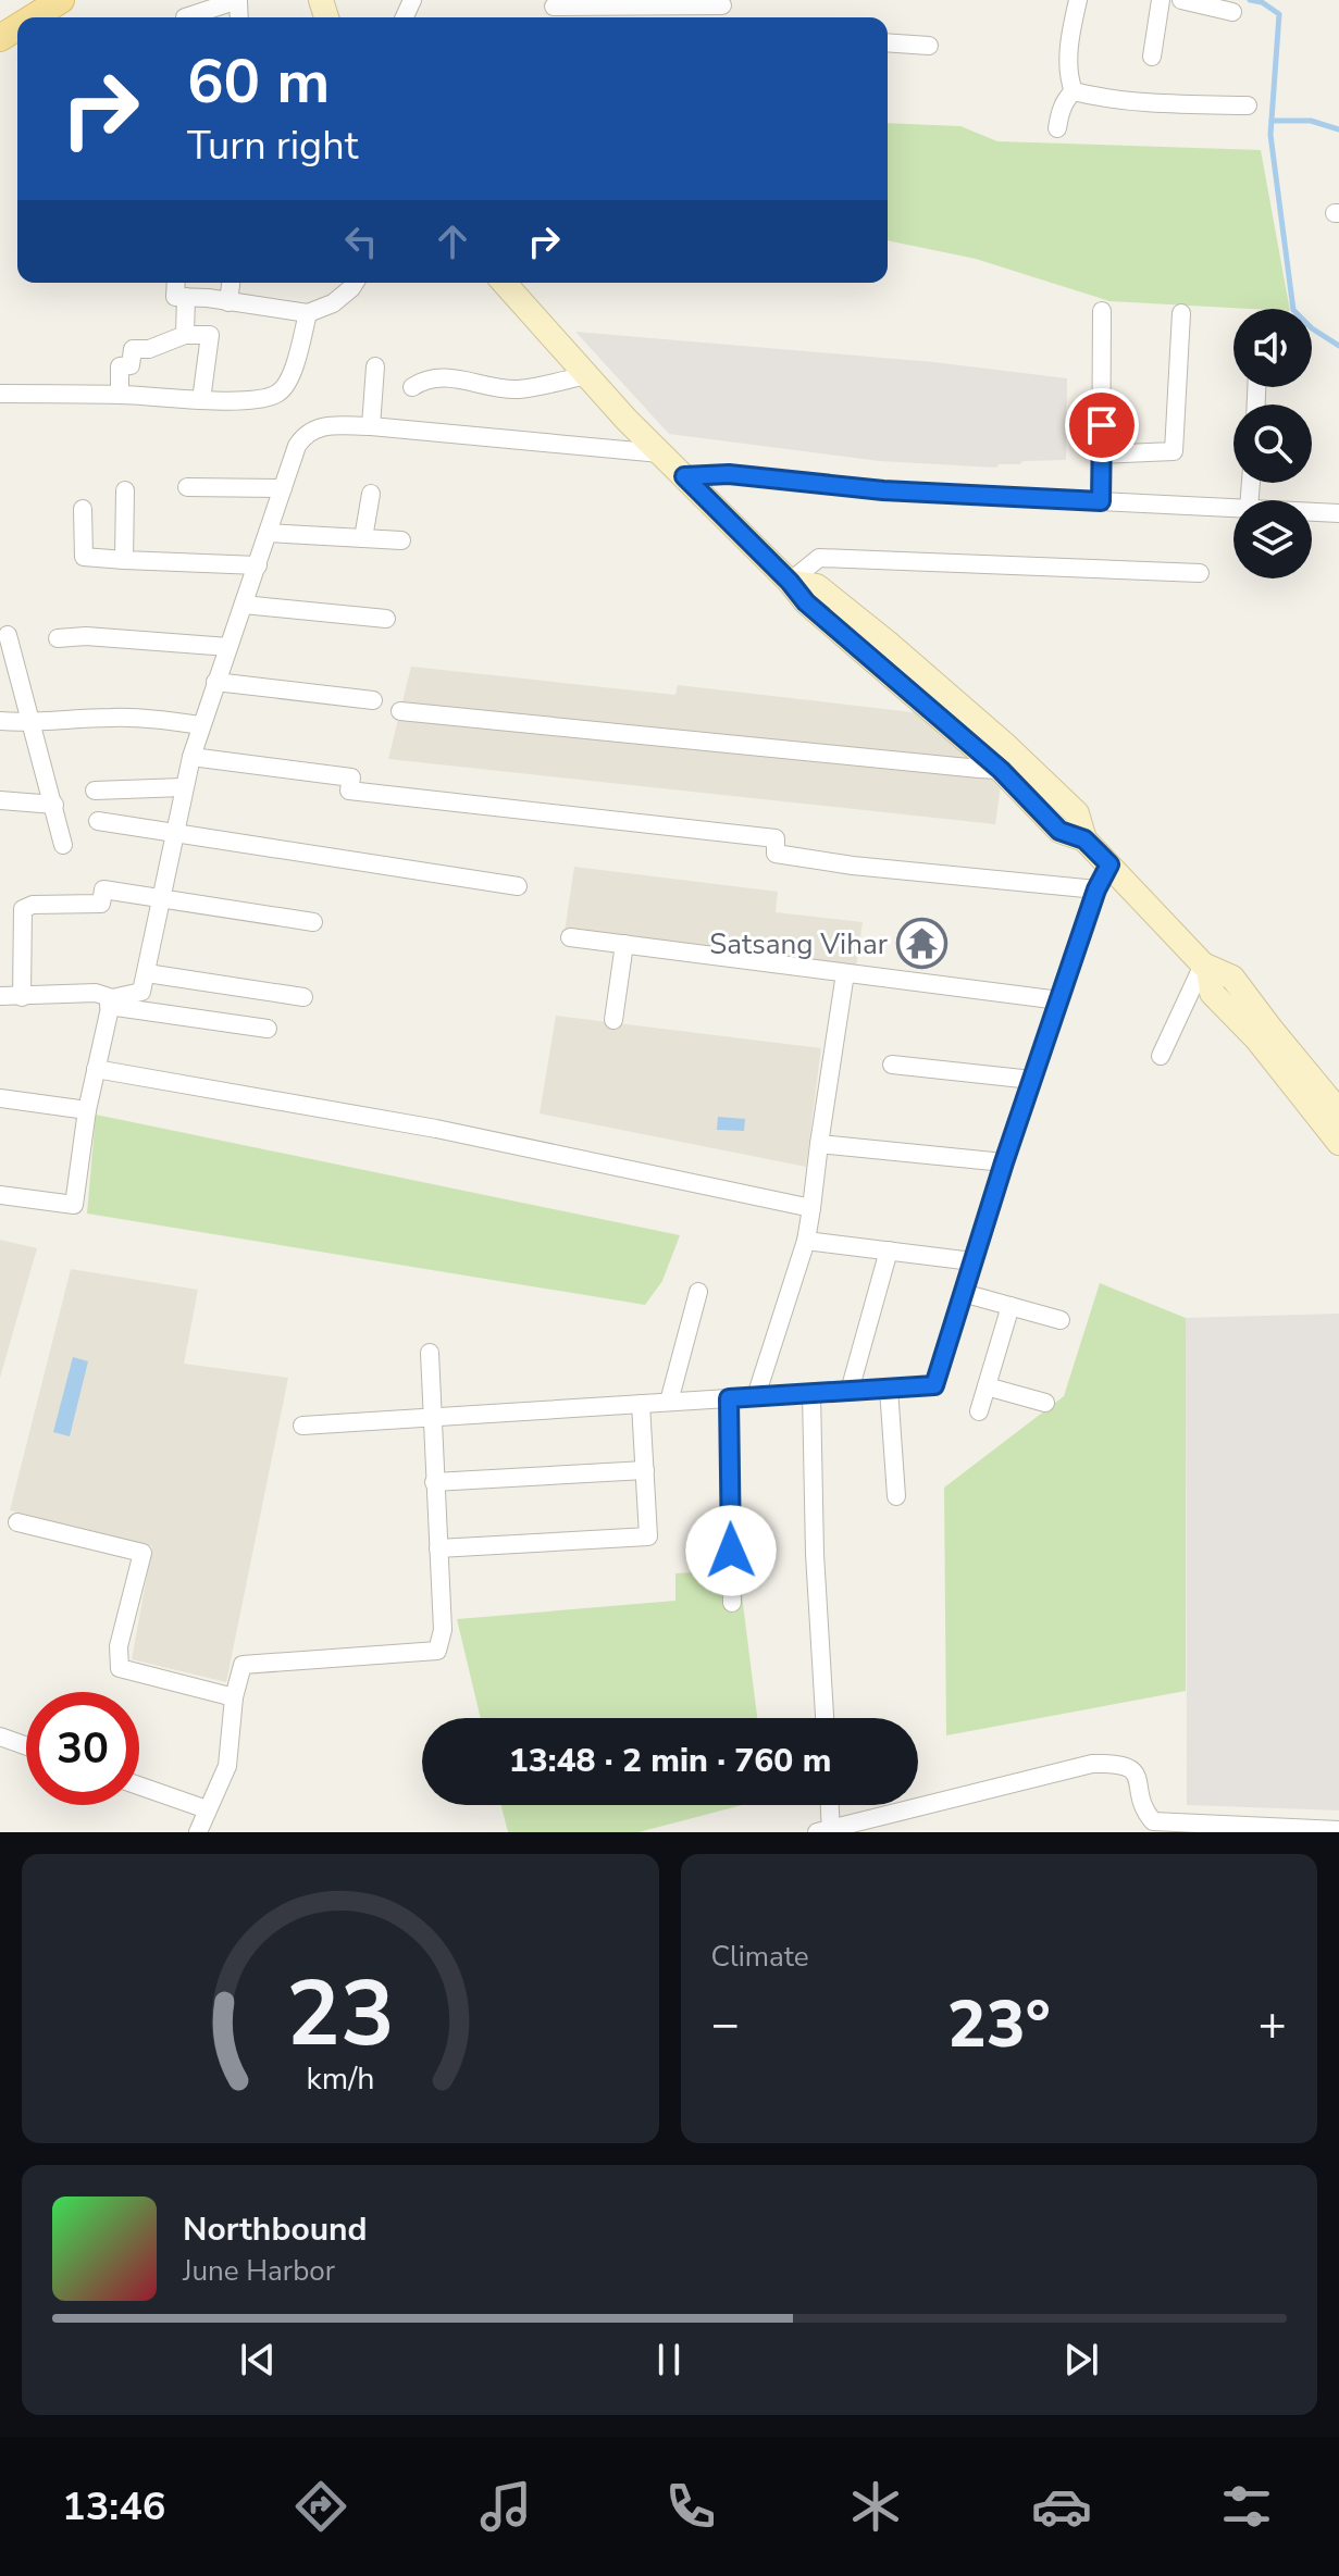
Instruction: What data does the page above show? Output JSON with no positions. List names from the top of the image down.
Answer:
{
  "places": {
    "temple": ["Satsang Vihar"]
  },
  "page": {
    "turn": ["60 m", "Turn right"],
    "limit": "30",
    "trip": "13:48 · 2 min · 760 m",
    "tile": "Climate",
    "heat": ["−", "23°", "+"],
    "song": ["Northbound", "June Harbor"],
    "tabs": "13:46",
    "gauge": ["23", "km/h"]
  }
}
